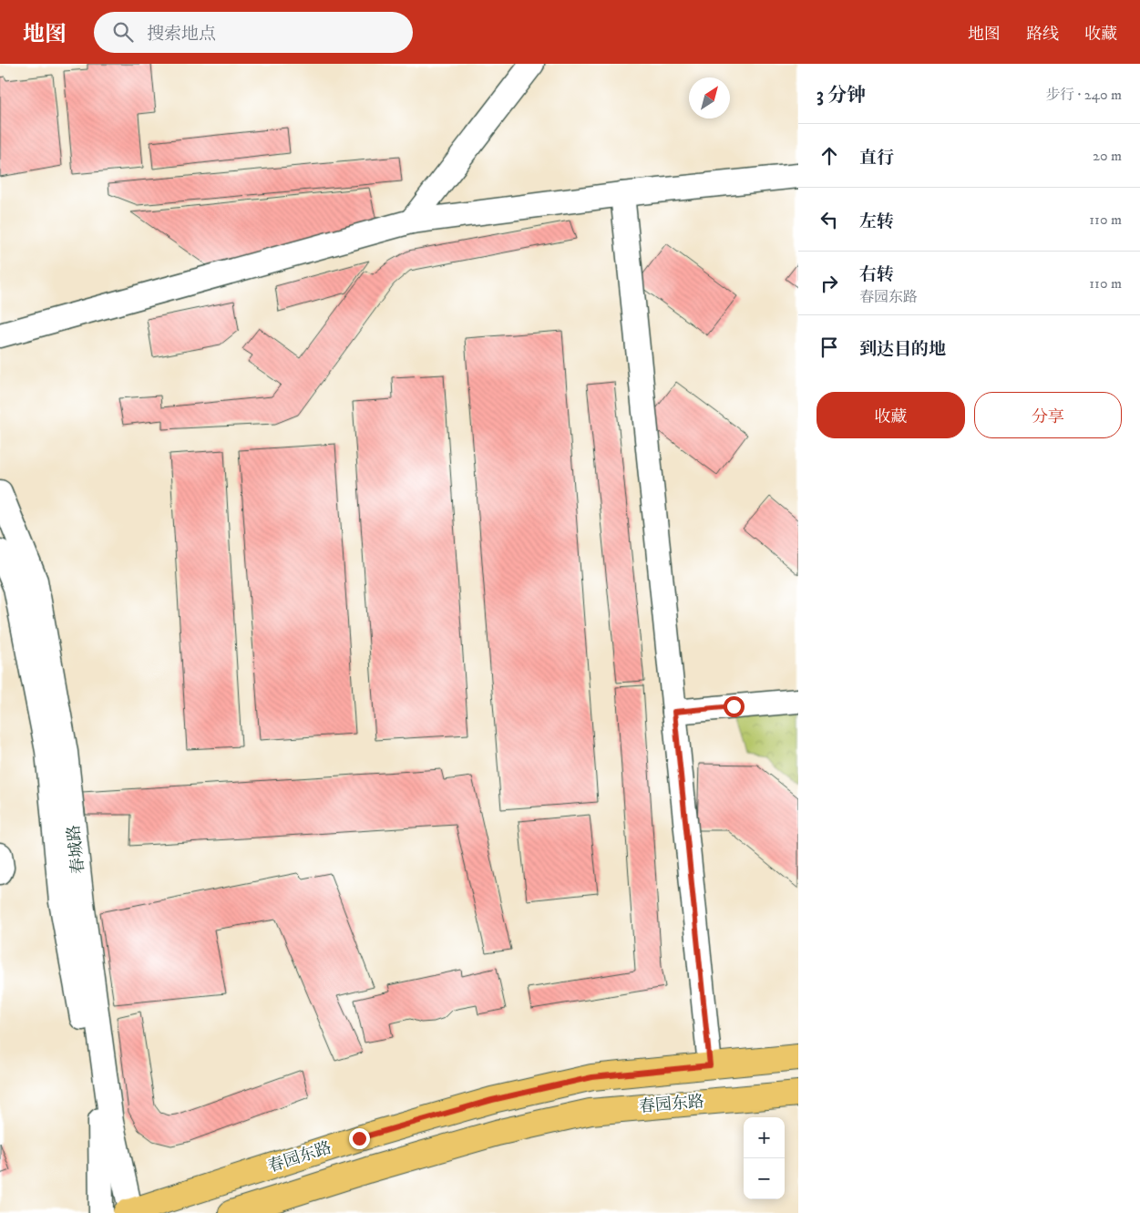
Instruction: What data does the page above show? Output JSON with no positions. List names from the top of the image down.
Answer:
{
  "streets": {
    "main road": ["春园东路"],
    "street": ["春城路"]
  },
  "crossings": [
    ["春城路", "春园东路"]
  ],
  "north": "top right",
  "page": {
    "header": "地图",
    "search": "搜索地点",
    "nav": ["地图", "路线", "收藏"],
    "heading": ["3 分钟", "步行 · 240 m"],
    "list": [
      ["直行", "20 m"],
      ["左转", "110 m"],
      ["右转", "春园东路", "110 m"],
      "到达目的地"
    ],
    "buttons": ["收藏", "分享"],
    "map_buttons": ["+", "−"]
  }
}
